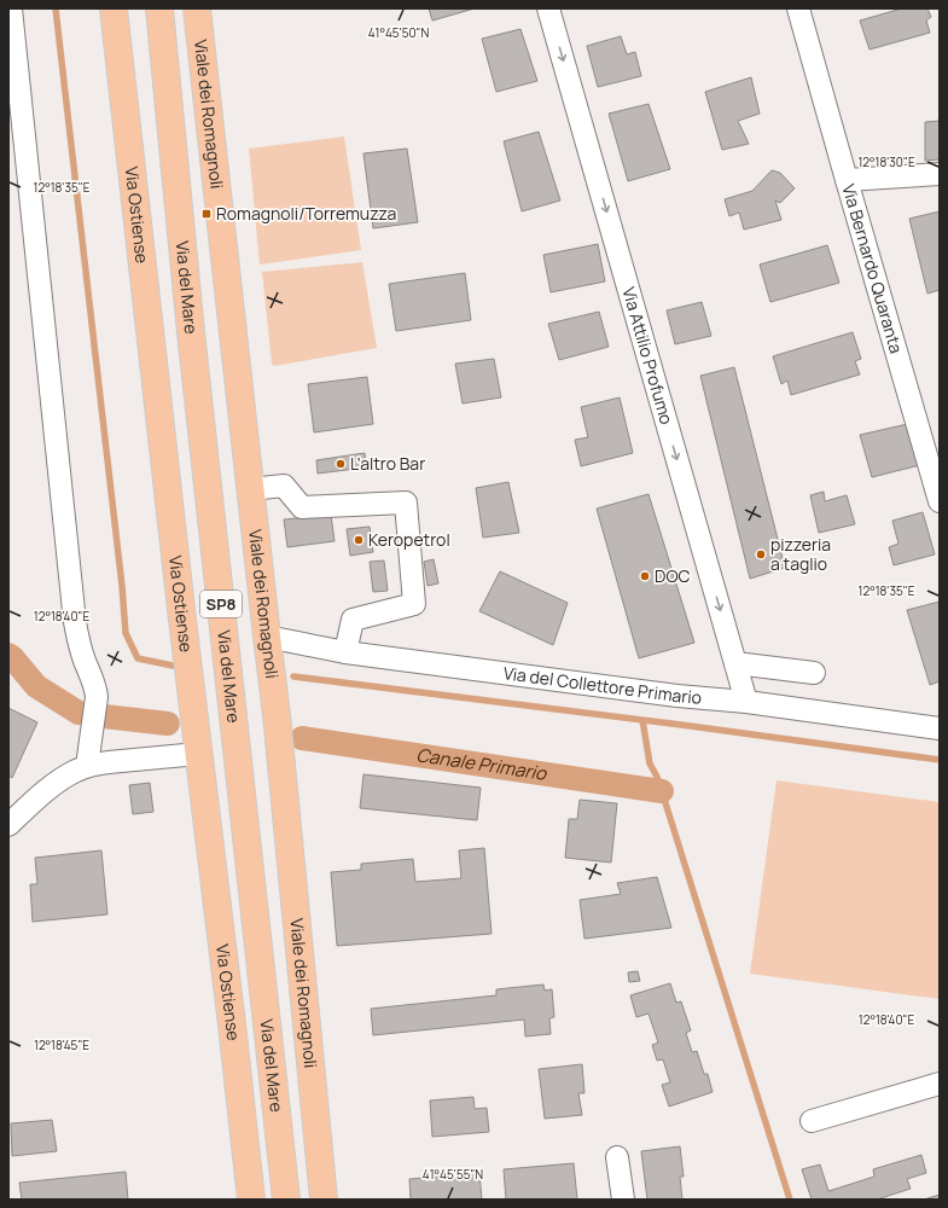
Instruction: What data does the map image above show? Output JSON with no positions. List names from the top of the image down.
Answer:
{
  "streets": {
    "main road": [
      "Viale dei Romagnoli",
      "Via Ostiense",
      "Via del Mare",
      "SP8"
    ],
    "street": ["Via Bernardo Quaranta", "Via Attilio Profumo", "Via del Collettore Primario"]
  },
  "crossings": [
    ["Viale dei Romagnoli", "Via del Collettore Primario"],
    ["Via Attilio Profumo", "Via del Collettore Primario"]
  ],
  "one_way": ["Via Attilio Profumo"],
  "water": ["Canale Primario"],
  "places": {
    "transit": ["Romagnoli/Torremuzza"],
    "other": [
      "L’altro Bar",
      "Keropetrol",
      "pizzeria a taglio",
      "DOC"
    ]
  },
  "coordinates": [
    "41°45'50\"N",
    "12°18'30\"E",
    "12°18'35\"E",
    "12°18'40\"E",
    "12°18'45\"E",
    "41°45'55\"N"
  ]
}
